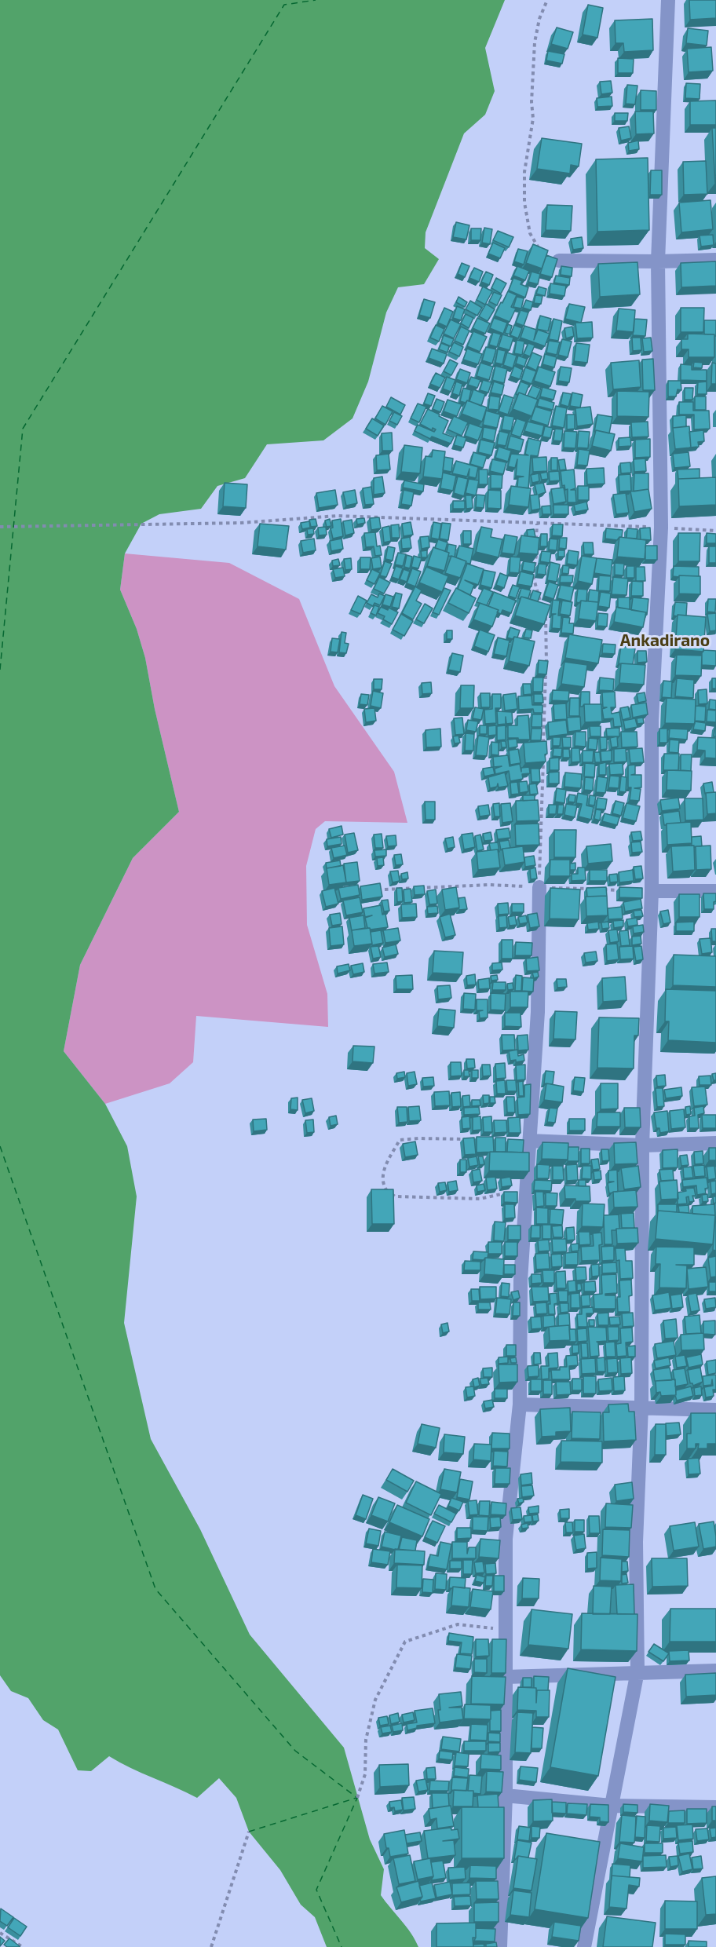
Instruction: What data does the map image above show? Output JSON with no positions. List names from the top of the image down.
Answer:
{
  "districts": ["Ankadirano"]
}
